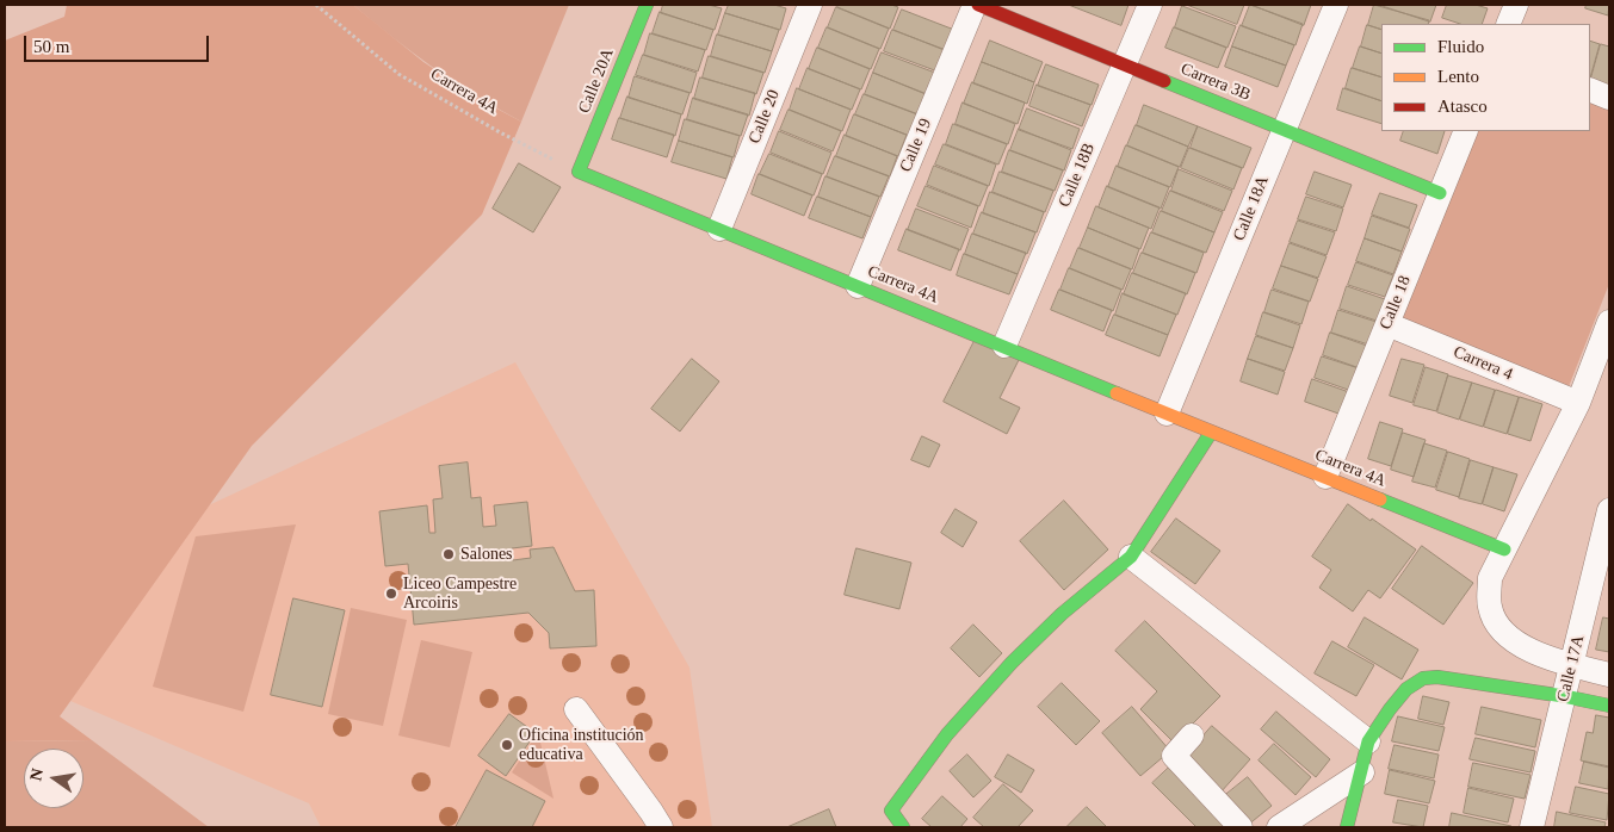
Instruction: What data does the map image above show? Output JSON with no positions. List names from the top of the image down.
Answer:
{
  "streets": {
    "street": [
      "Calle 20A",
      "Carrera 3B",
      "Carrera 4A",
      "Calle 20",
      "Calle 19",
      "Calle 18B",
      "Calle 18A",
      "Calle 18",
      "Carrera 4",
      "Calle 17A"
    ]
  },
  "crossings": [
    ["Calle 20A", "Carrera 4A"],
    ["Carrera 3B", "Calle 19"],
    ["Carrera 3B", "Calle 18B"],
    ["Carrera 3B", "Calle 18A"],
    ["Carrera 3B", "Calle 18"],
    ["Carrera 4A", "Calle 20"],
    ["Carrera 4A", "Calle 19"],
    ["Carrera 4A", "Calle 18B"],
    ["Carrera 4A", "Calle 18A"],
    ["Carrera 4A", "Calle 18"],
    ["Calle 18", "Carrera 4"]
  ],
  "places": ["Salones", "Liceo Campestre Arcoiris", "Oficina institución educativa"],
  "legend": ["Fluido", "Lento", "Atasco"],
  "scale_bar": "50 m",
  "north": "left"
}
